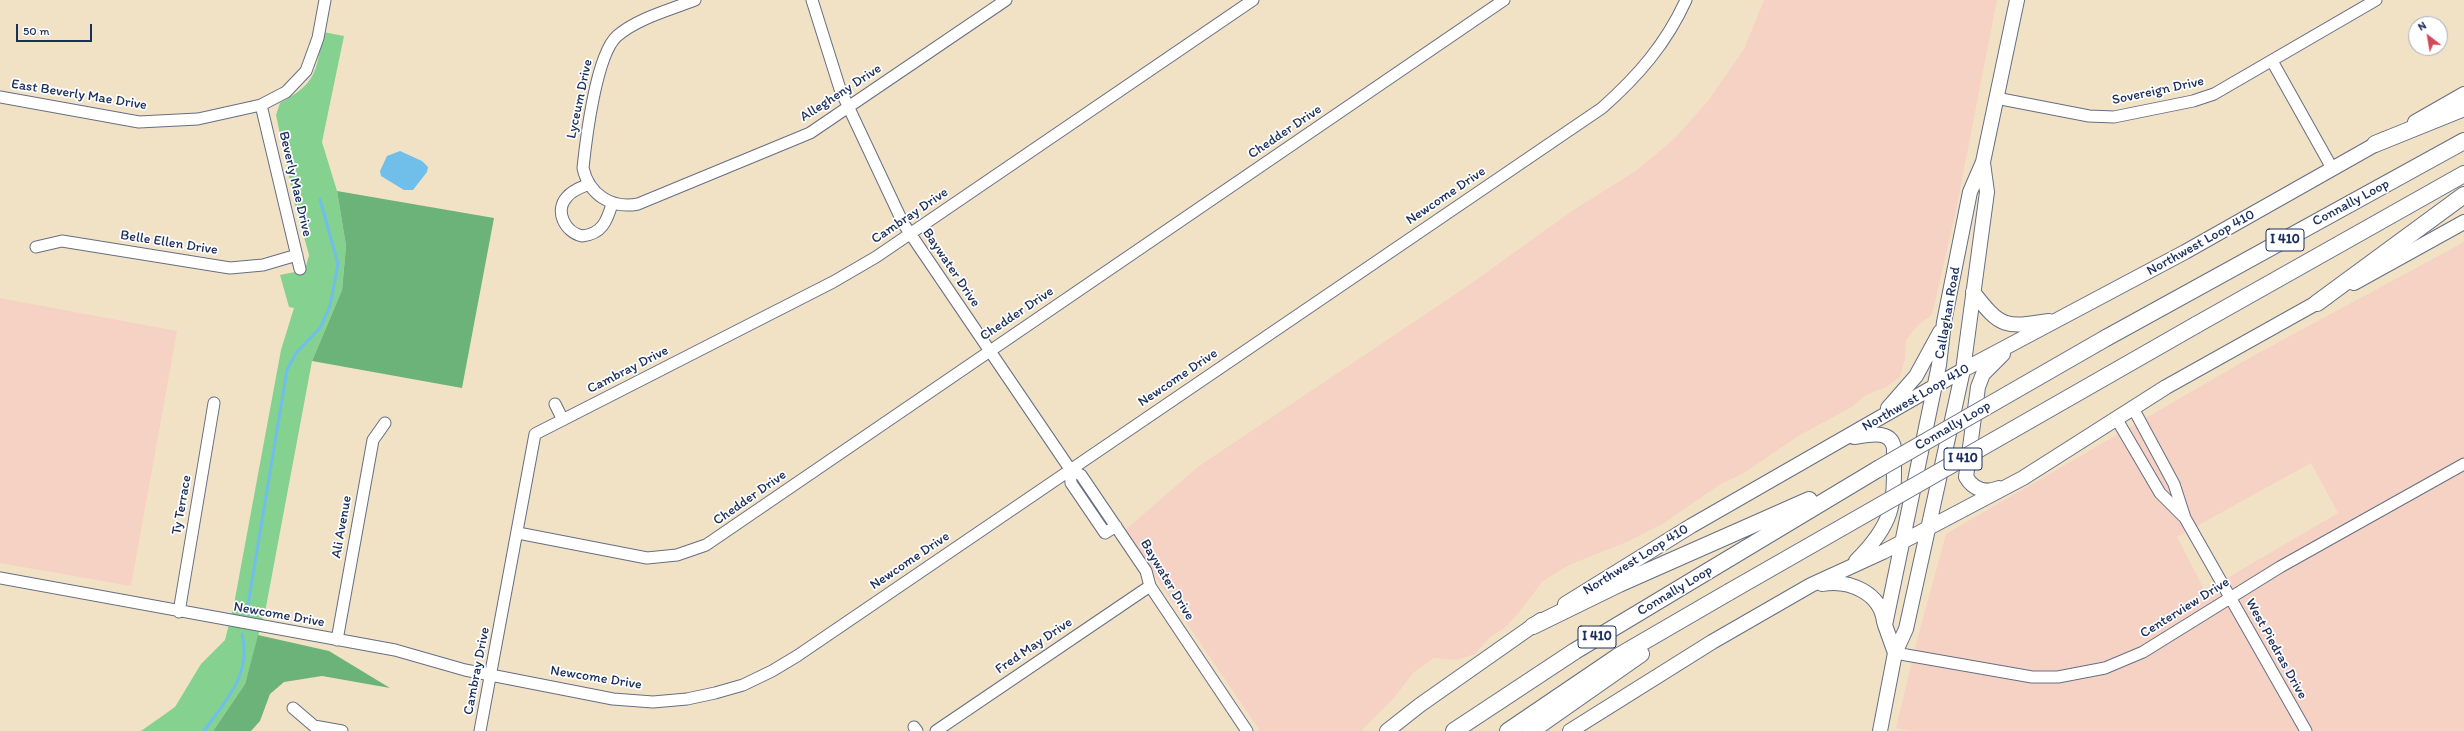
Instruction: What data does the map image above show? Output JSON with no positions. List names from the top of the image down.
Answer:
{
  "streets": {
    "highway": ["Connally Loop", "I 410"],
    "main road": ["Northwest Loop 410", "Callaghan Road"],
    "street": [
      "Sovereign Drive",
      "Allegheny Drive",
      "East Beverly Mae Drive",
      "Lyceum Drive",
      "Chedder Drive",
      "Beverly Mae Drive",
      "Newcome Drive",
      "Cambray Drive",
      "Belle Ellen Drive",
      "Baywater Drive",
      "Ty Terrace",
      "Ali Avenue",
      "Centerview Drive",
      "Fred May Drive",
      "West Piedras Drive"
    ]
  },
  "crossings": [
    ["Sovereign Drive", "Callaghan Road"],
    ["Allegheny Drive", "Lyceum Drive"],
    ["Allegheny Drive", "Baywater Drive"],
    ["East Beverly Mae Drive", "Beverly Mae Drive"],
    ["Chedder Drive", "Cambray Drive"],
    ["Chedder Drive", "Baywater Drive"],
    ["Beverly Mae Drive", "Belle Ellen Drive"],
    ["Newcome Drive", "Cambray Drive"],
    ["Newcome Drive", "Baywater Drive"],
    ["Newcome Drive", "Ty Terrace"],
    ["Newcome Drive", "Ali Avenue"],
    ["Cambray Drive", "Baywater Drive"],
    ["Northwest Loop 410", "Callaghan Road"],
    ["Baywater Drive", "Fred May Drive"],
    ["Callaghan Road", "Centerview Drive"],
    ["Centerview Drive", "West Piedras Drive"]
  ],
  "scale_bar": "50 m",
  "north": "top left"
}
